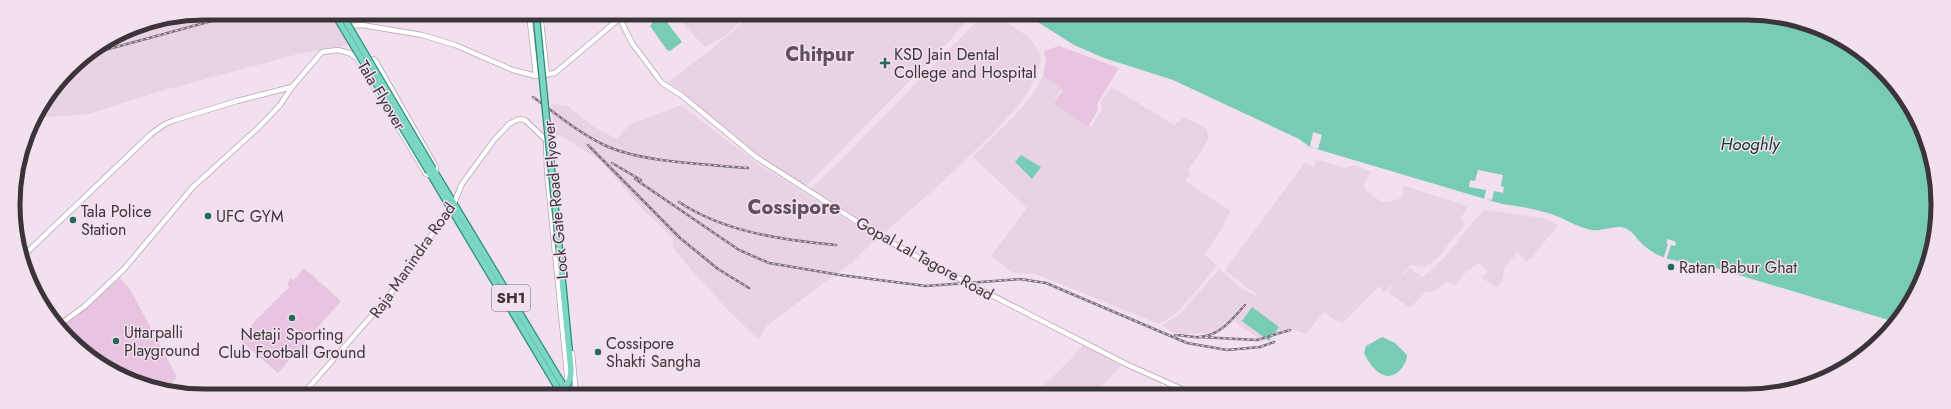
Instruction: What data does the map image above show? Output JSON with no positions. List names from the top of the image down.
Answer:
{
  "streets": {
    "main road": ["Tala Flyover", "Lock Gate Road Flyover", "SH1"],
    "street": ["Gopal Lal Tagore Road", "Raja Manindra Road"]
  },
  "crossings": [
    ["Tala Flyover", "SH1"],
    ["Raja Manindra Road", "SH1"]
  ],
  "districts": ["Chitpur", "Cossipore"],
  "water": ["Hooghly"],
  "places": {
    "health": ["KSD Jain Dental College and Hospital"],
    "other": [
      "UFC GYM",
      "Tala Police Station",
      "Ratan Babur Ghat",
      "Netaji Sporting Club Football Ground",
      "Uttarpalli Playground",
      "Cossipore Shakti Sangha"
    ]
  }
}
